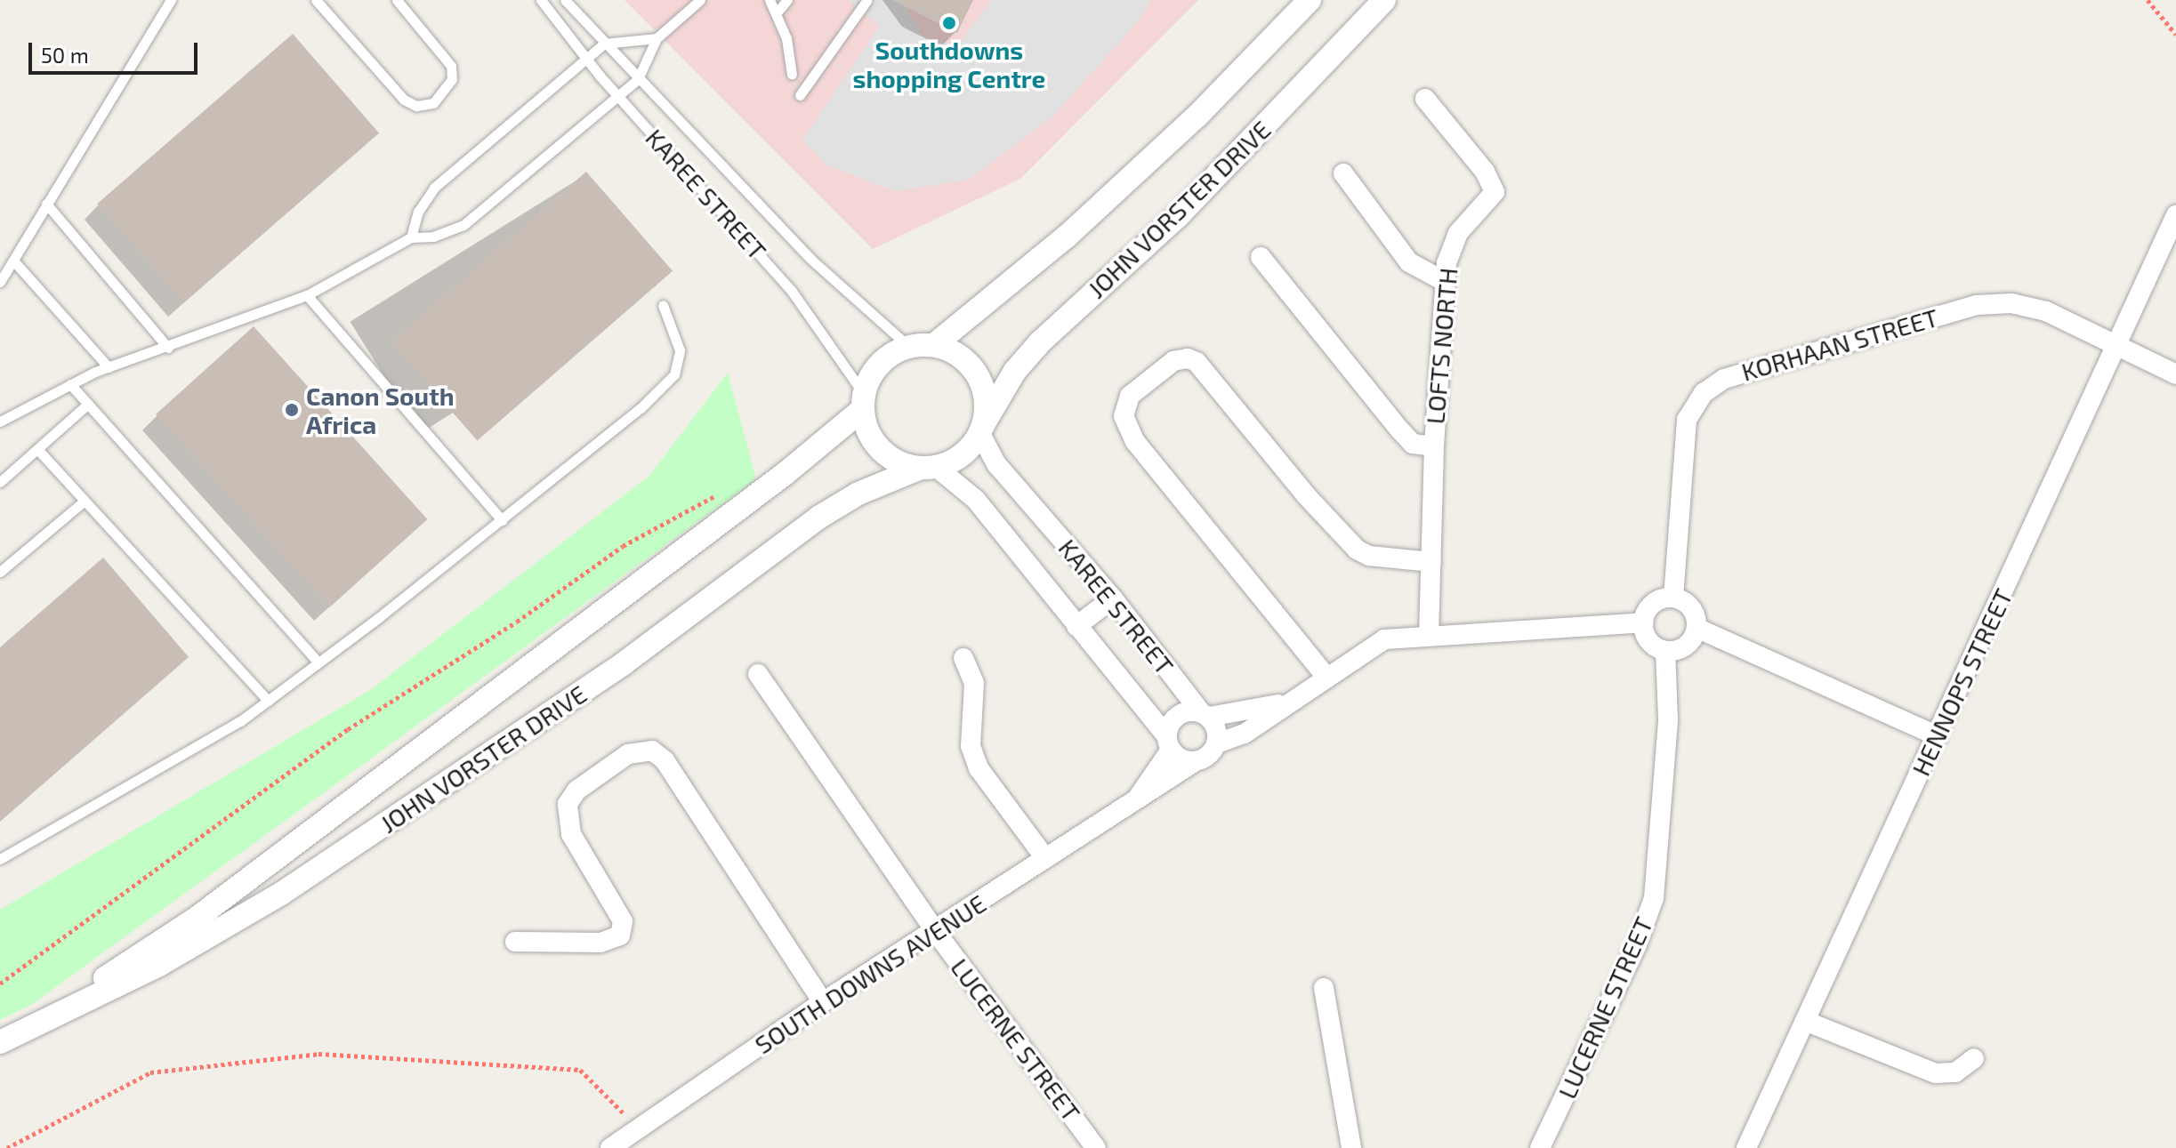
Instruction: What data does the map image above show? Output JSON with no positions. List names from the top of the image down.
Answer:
{
  "streets": {
    "street": [
      "KAREE STREET",
      "JOHN VORSTER DRIVE",
      "KORHAAN STREET",
      "LOFTS NORTH",
      "HENNOPS STREET",
      "SOUTH DOWNS AVENUE",
      "LUCERNE STREET"
    ]
  },
  "crossings": [
    ["KAREE STREET", "JOHN VORSTER DRIVE"],
    ["KAREE STREET", "SOUTH DOWNS AVENUE"],
    ["KORHAAN STREET", "HENNOPS STREET"],
    ["KORHAAN STREET", "LUCERNE STREET"],
    ["SOUTH DOWNS AVENUE", "LUCERNE STREET"]
  ],
  "places": ["Southdowns shopping Centre", "Canon South Africa"],
  "scale_bar": "50 m"
}
